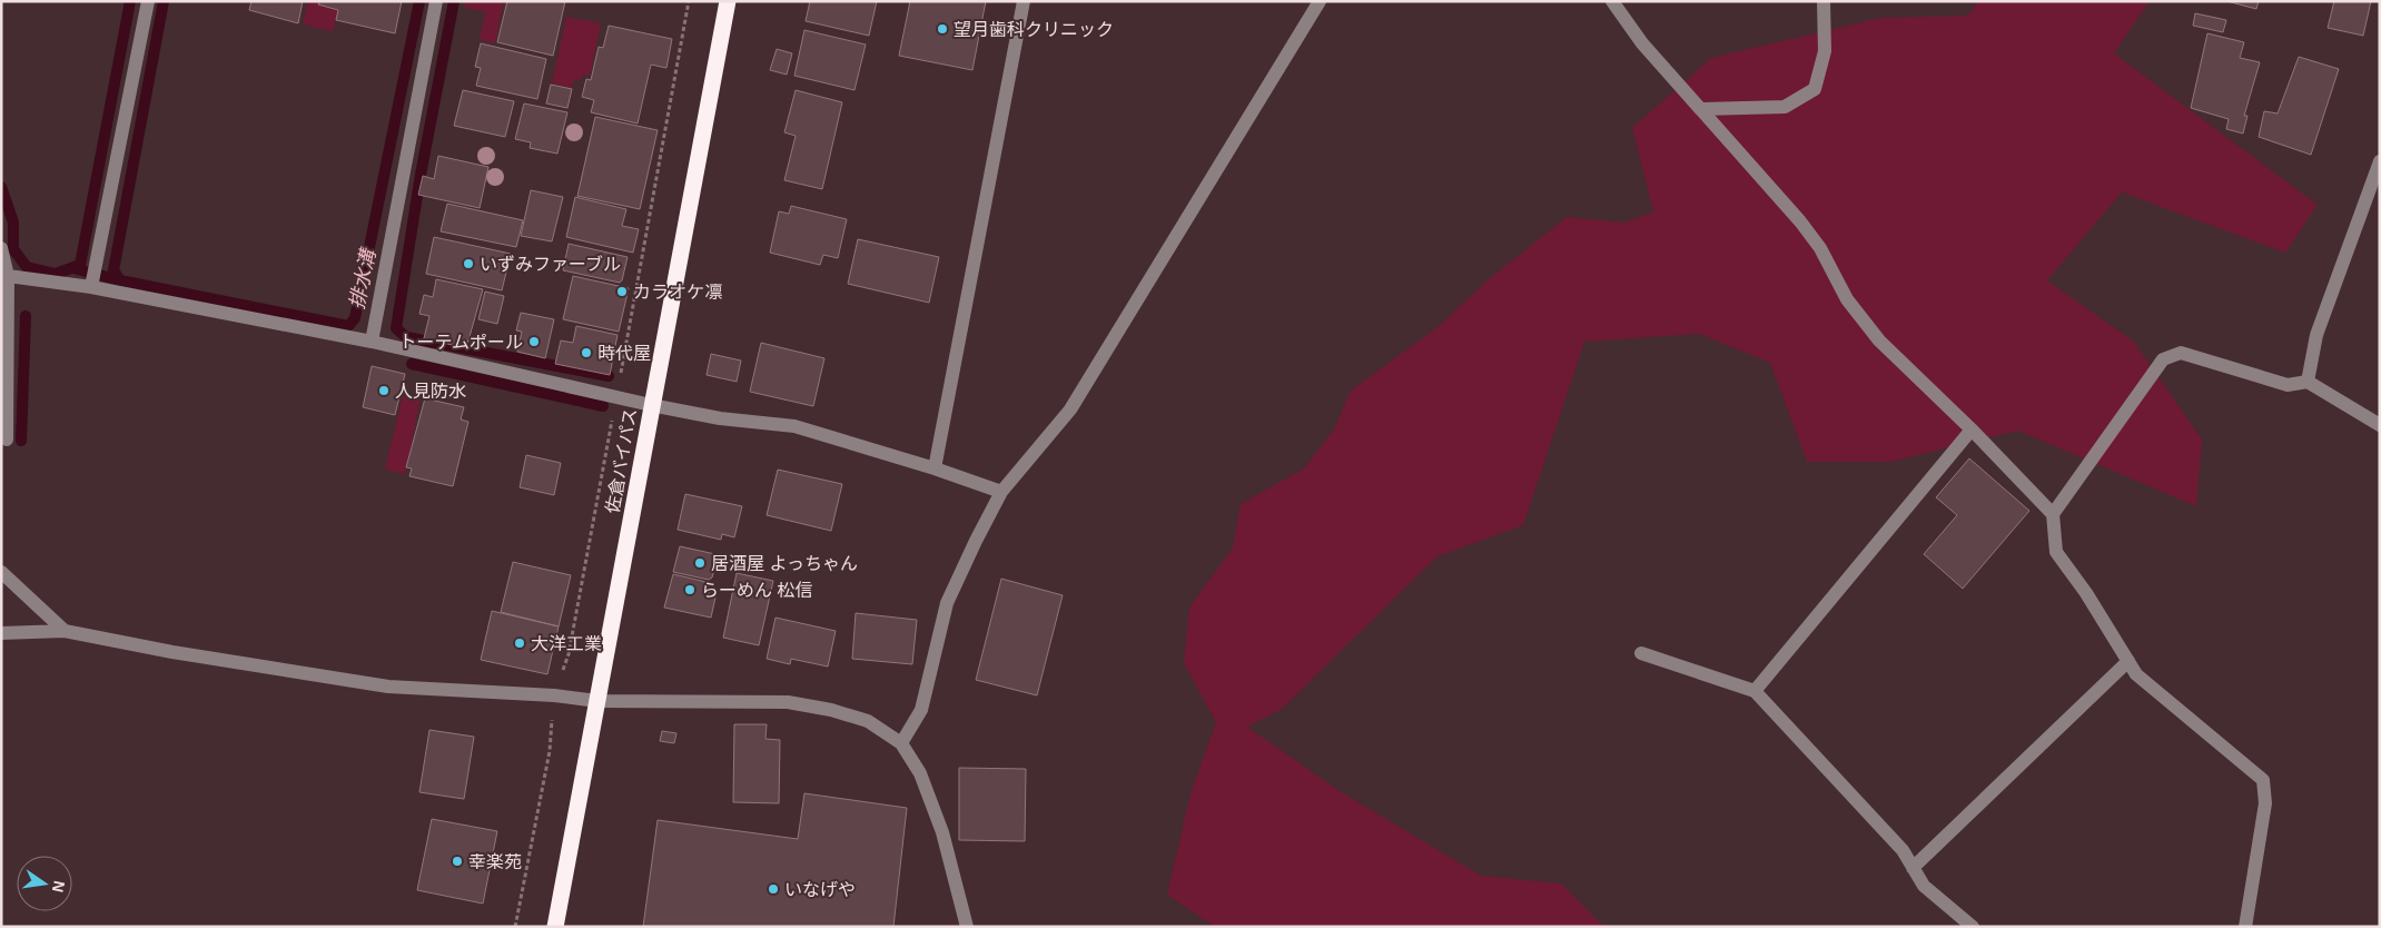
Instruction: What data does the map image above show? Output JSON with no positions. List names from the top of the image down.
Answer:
{
  "streets": {
    "highway": ["佐倉バイパス"]
  },
  "water": ["排水溝"],
  "places": [
    "望月歯科クリニック",
    "いずみファーブル",
    "カラオケ凛",
    "トーテムポール",
    "時代屋",
    "人見防水",
    "居酒屋 よっちゃん",
    "らーめん 松信",
    "大洋工業",
    "幸楽苑",
    "いなげや"
  ],
  "north": "right"
}
